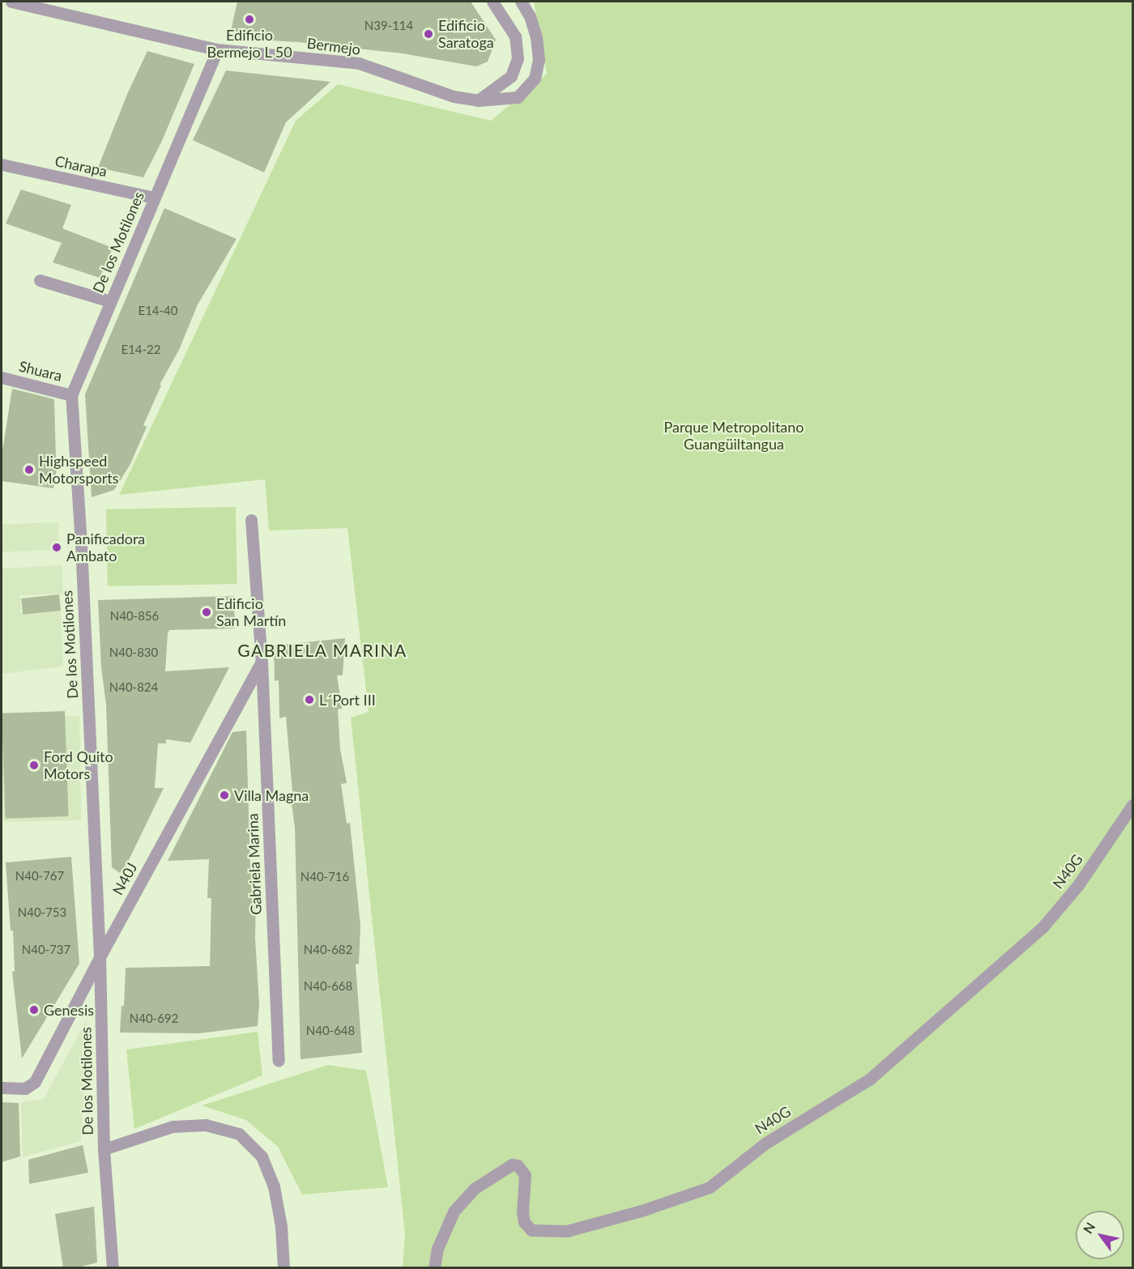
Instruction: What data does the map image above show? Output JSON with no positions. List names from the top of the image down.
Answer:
{
  "streets": {
    "street": [
      "Bermejo",
      "Charapa",
      "De los Motilones",
      "Shuara",
      "Gabriela Marina",
      "N40G",
      "N40J"
    ]
  },
  "crossings": [
    ["Bermejo", "De los Motilones"],
    ["Charapa", "De los Motilones"],
    ["De los Motilones", "Shuara"],
    ["De los Motilones", "N40J"],
    ["Gabriela Marina", "N40J"]
  ],
  "districts": ["GABRIELA MARINA"],
  "parks": ["Parque Metropolitano Guangüiltangua"],
  "places": [
    "Edificio Bermejo L 50",
    "Edificio Saratoga",
    "Highspeed Motorsports",
    "Panificadora Ambato",
    "Edificio San Martín",
    "L´Port III",
    "Ford Quito Motors",
    "Villa Magna",
    "Genesis"
  ],
  "house_numbers": [
    "N39-114",
    "E14-40",
    "E14-22",
    "N40-856",
    "N40-830",
    "N40-824",
    "N40-767",
    "N40-716",
    "N40-753",
    "N40-737",
    "N40-682",
    "N40-668",
    "N40-692",
    "N40-648"
  ],
  "north": "top left"
}
